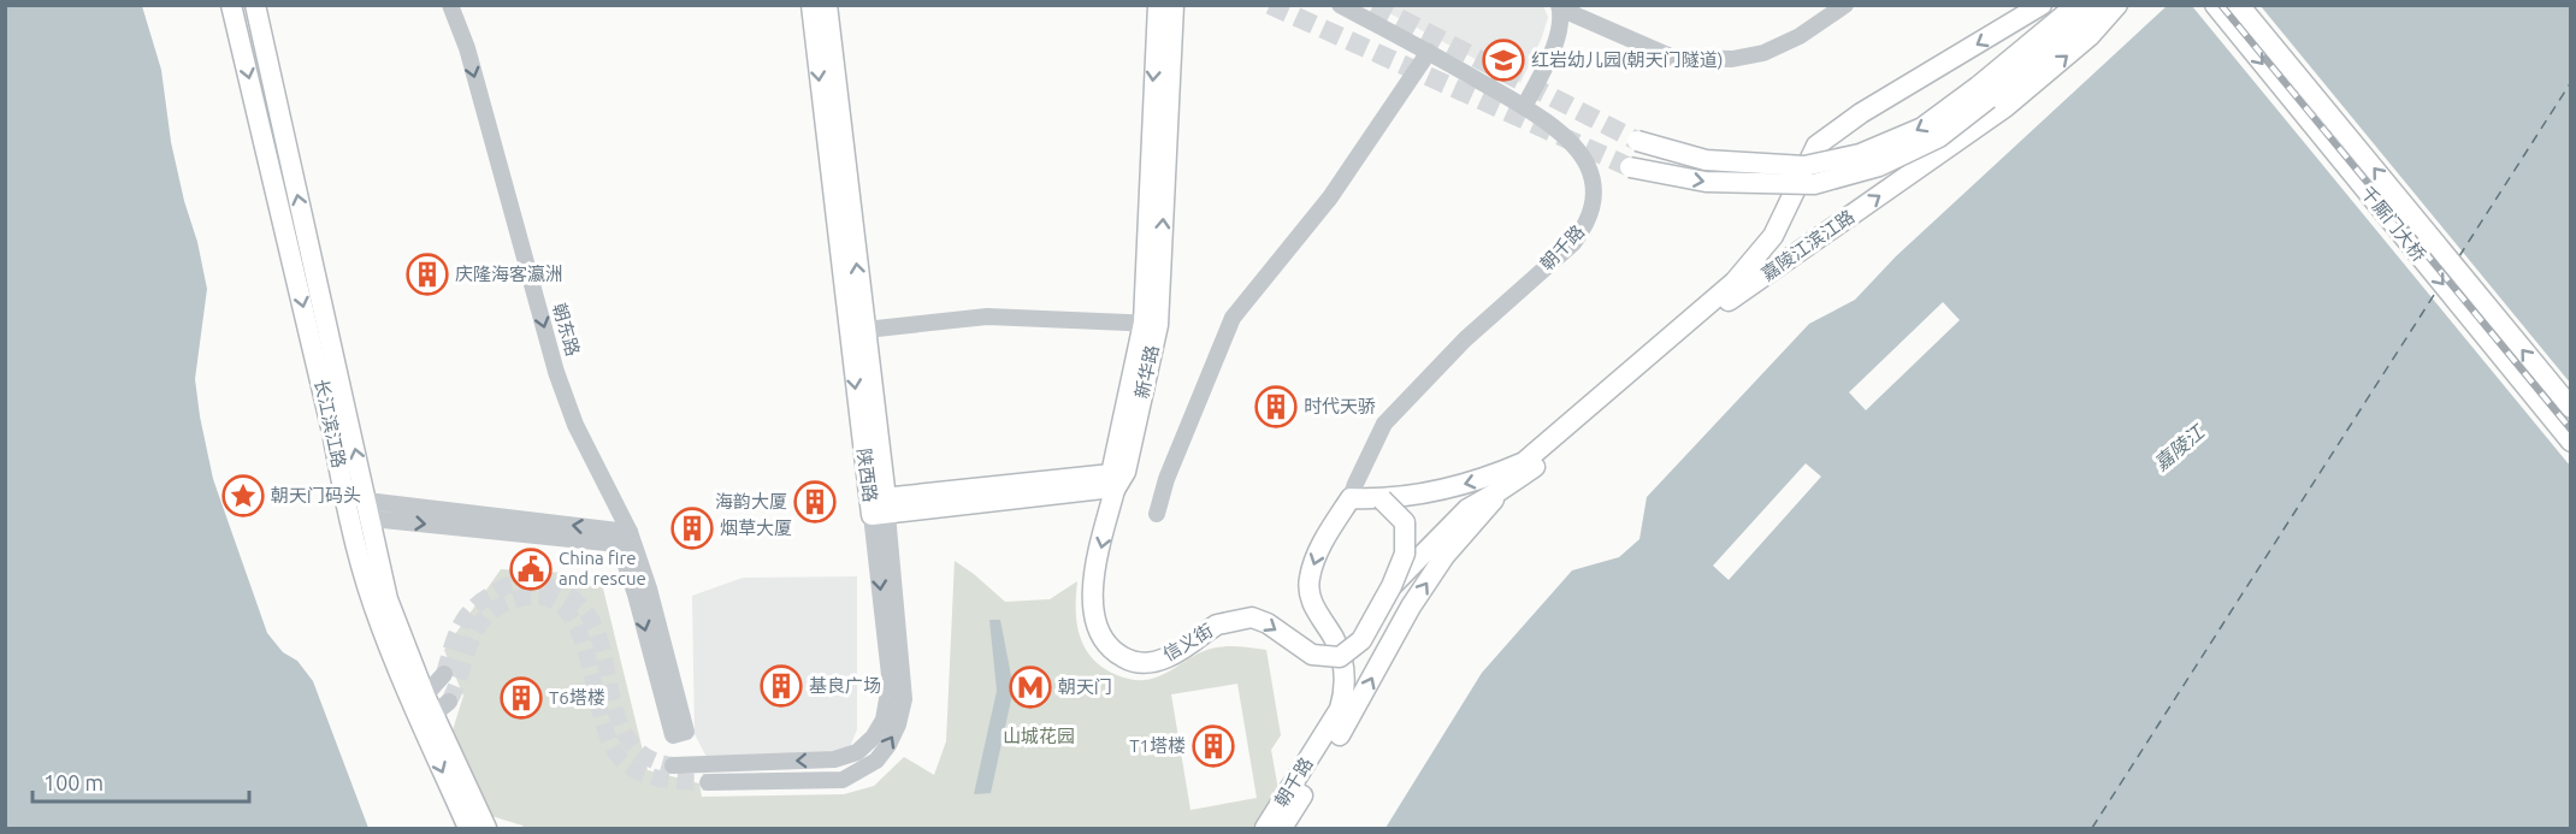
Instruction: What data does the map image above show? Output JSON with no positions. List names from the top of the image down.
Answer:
{
  "streets": {
    "main road": [
      "千厮门大桥",
      "嘉陵江滨江路",
      "朝千路",
      "新华路",
      "长江滨江路",
      "陕西路",
      "信义街"
    ],
    "street": ["朝东路"]
  },
  "crossings": [
    ["嘉陵江滨江路", "朝千路"],
    ["嘉陵江滨江路", "信义街"],
    ["朝千路", "信义街"],
    ["新华路", "信义街"]
  ],
  "water": ["嘉陵江"],
  "parks": ["山城花园"],
  "places": {
    "school or university": ["红岩幼儿园(朝天门隧道)"],
    "building": [
      "庆隆海客瀛洲",
      "时代天骄",
      "海韵大厦",
      "烟草大厦",
      "基良广场",
      "T6塔楼",
      "T1塔楼"
    ],
    "place": ["朝天门码头"],
    "public building": ["China fire and rescue"],
    "metro station": ["朝天门"]
  },
  "scale_bar": "100 m"
}
